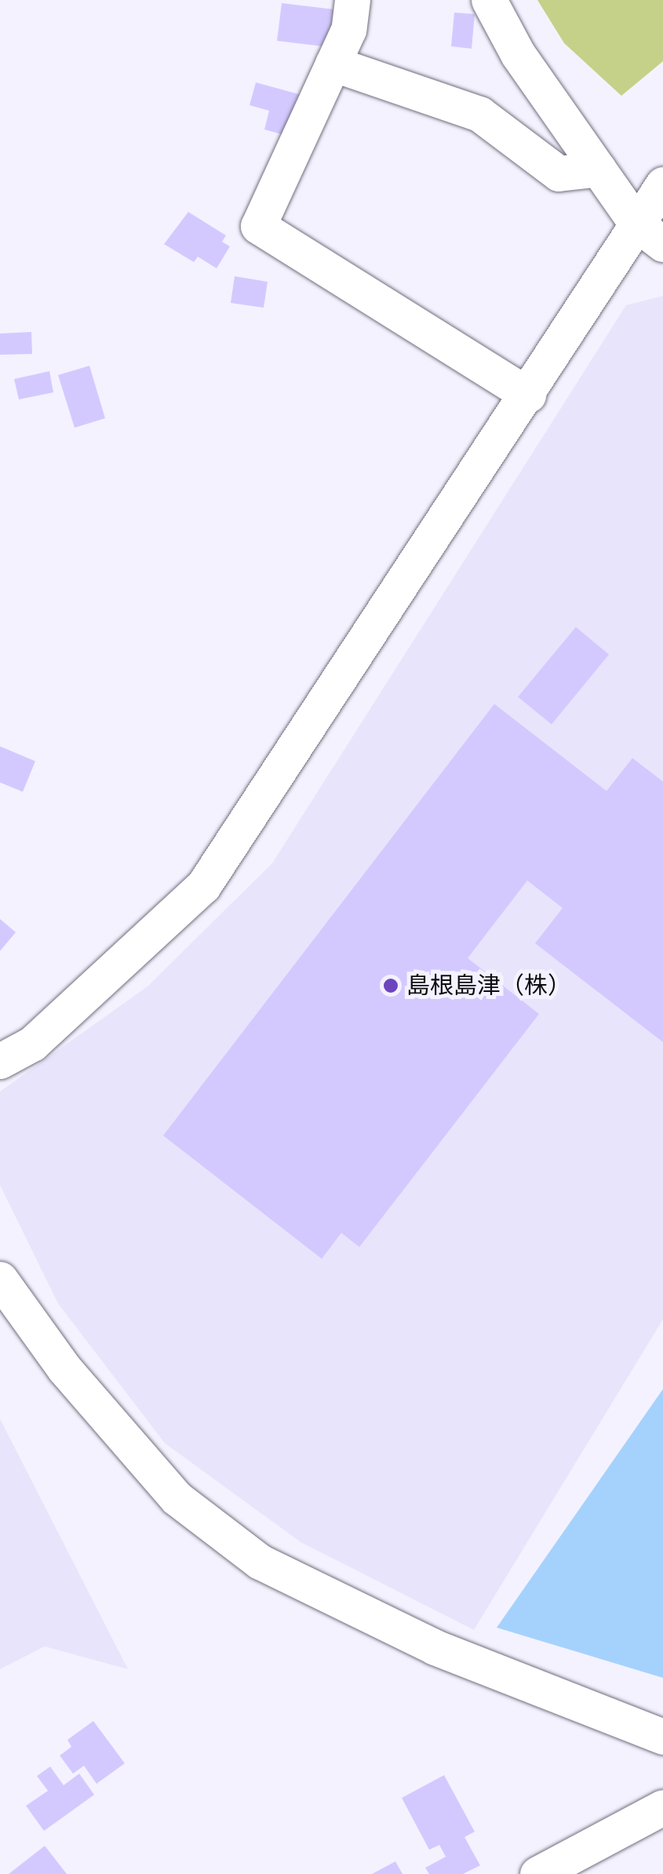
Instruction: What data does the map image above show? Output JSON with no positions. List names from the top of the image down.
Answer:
{
  "places": ["島根島津（株）"]
}
